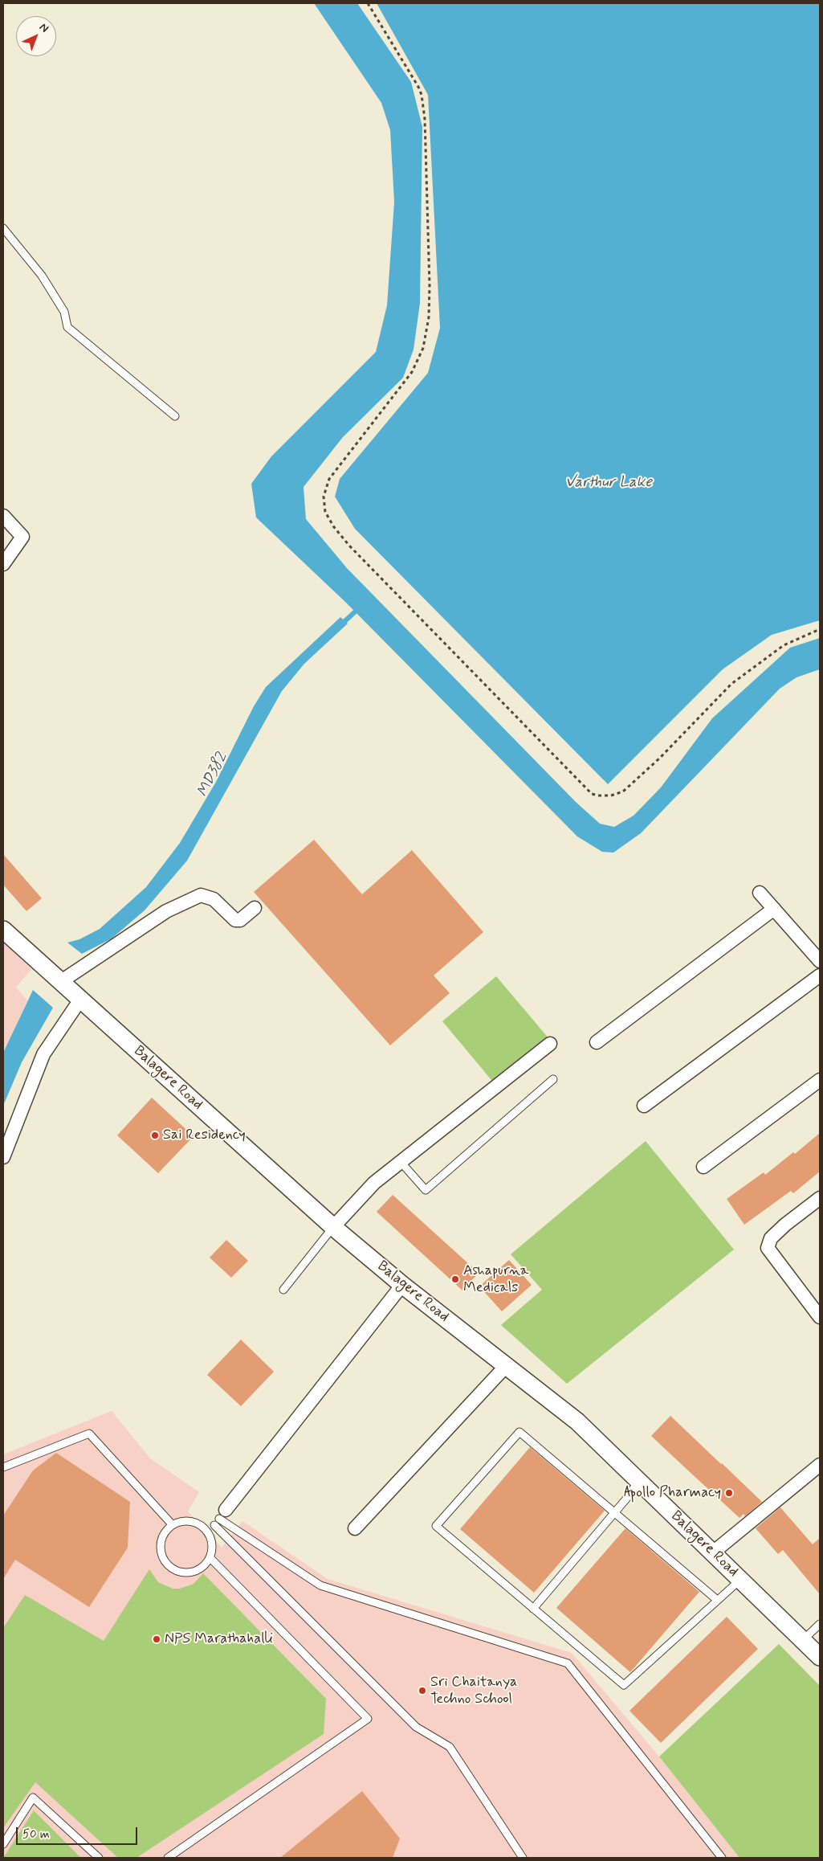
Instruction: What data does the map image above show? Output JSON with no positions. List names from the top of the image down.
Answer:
{
  "streets": {
    "street": ["Balagere Road"]
  },
  "water": ["Varthur Lake", "MD382"],
  "places": [
    "Sai Residency",
    "Ashapurna Medicals",
    "Apollo Pharmacy",
    "NPS Marathahalli",
    "Sri Chaitanya Techno School"
  ],
  "scale_bar": "50 m",
  "north": "top right"
}
